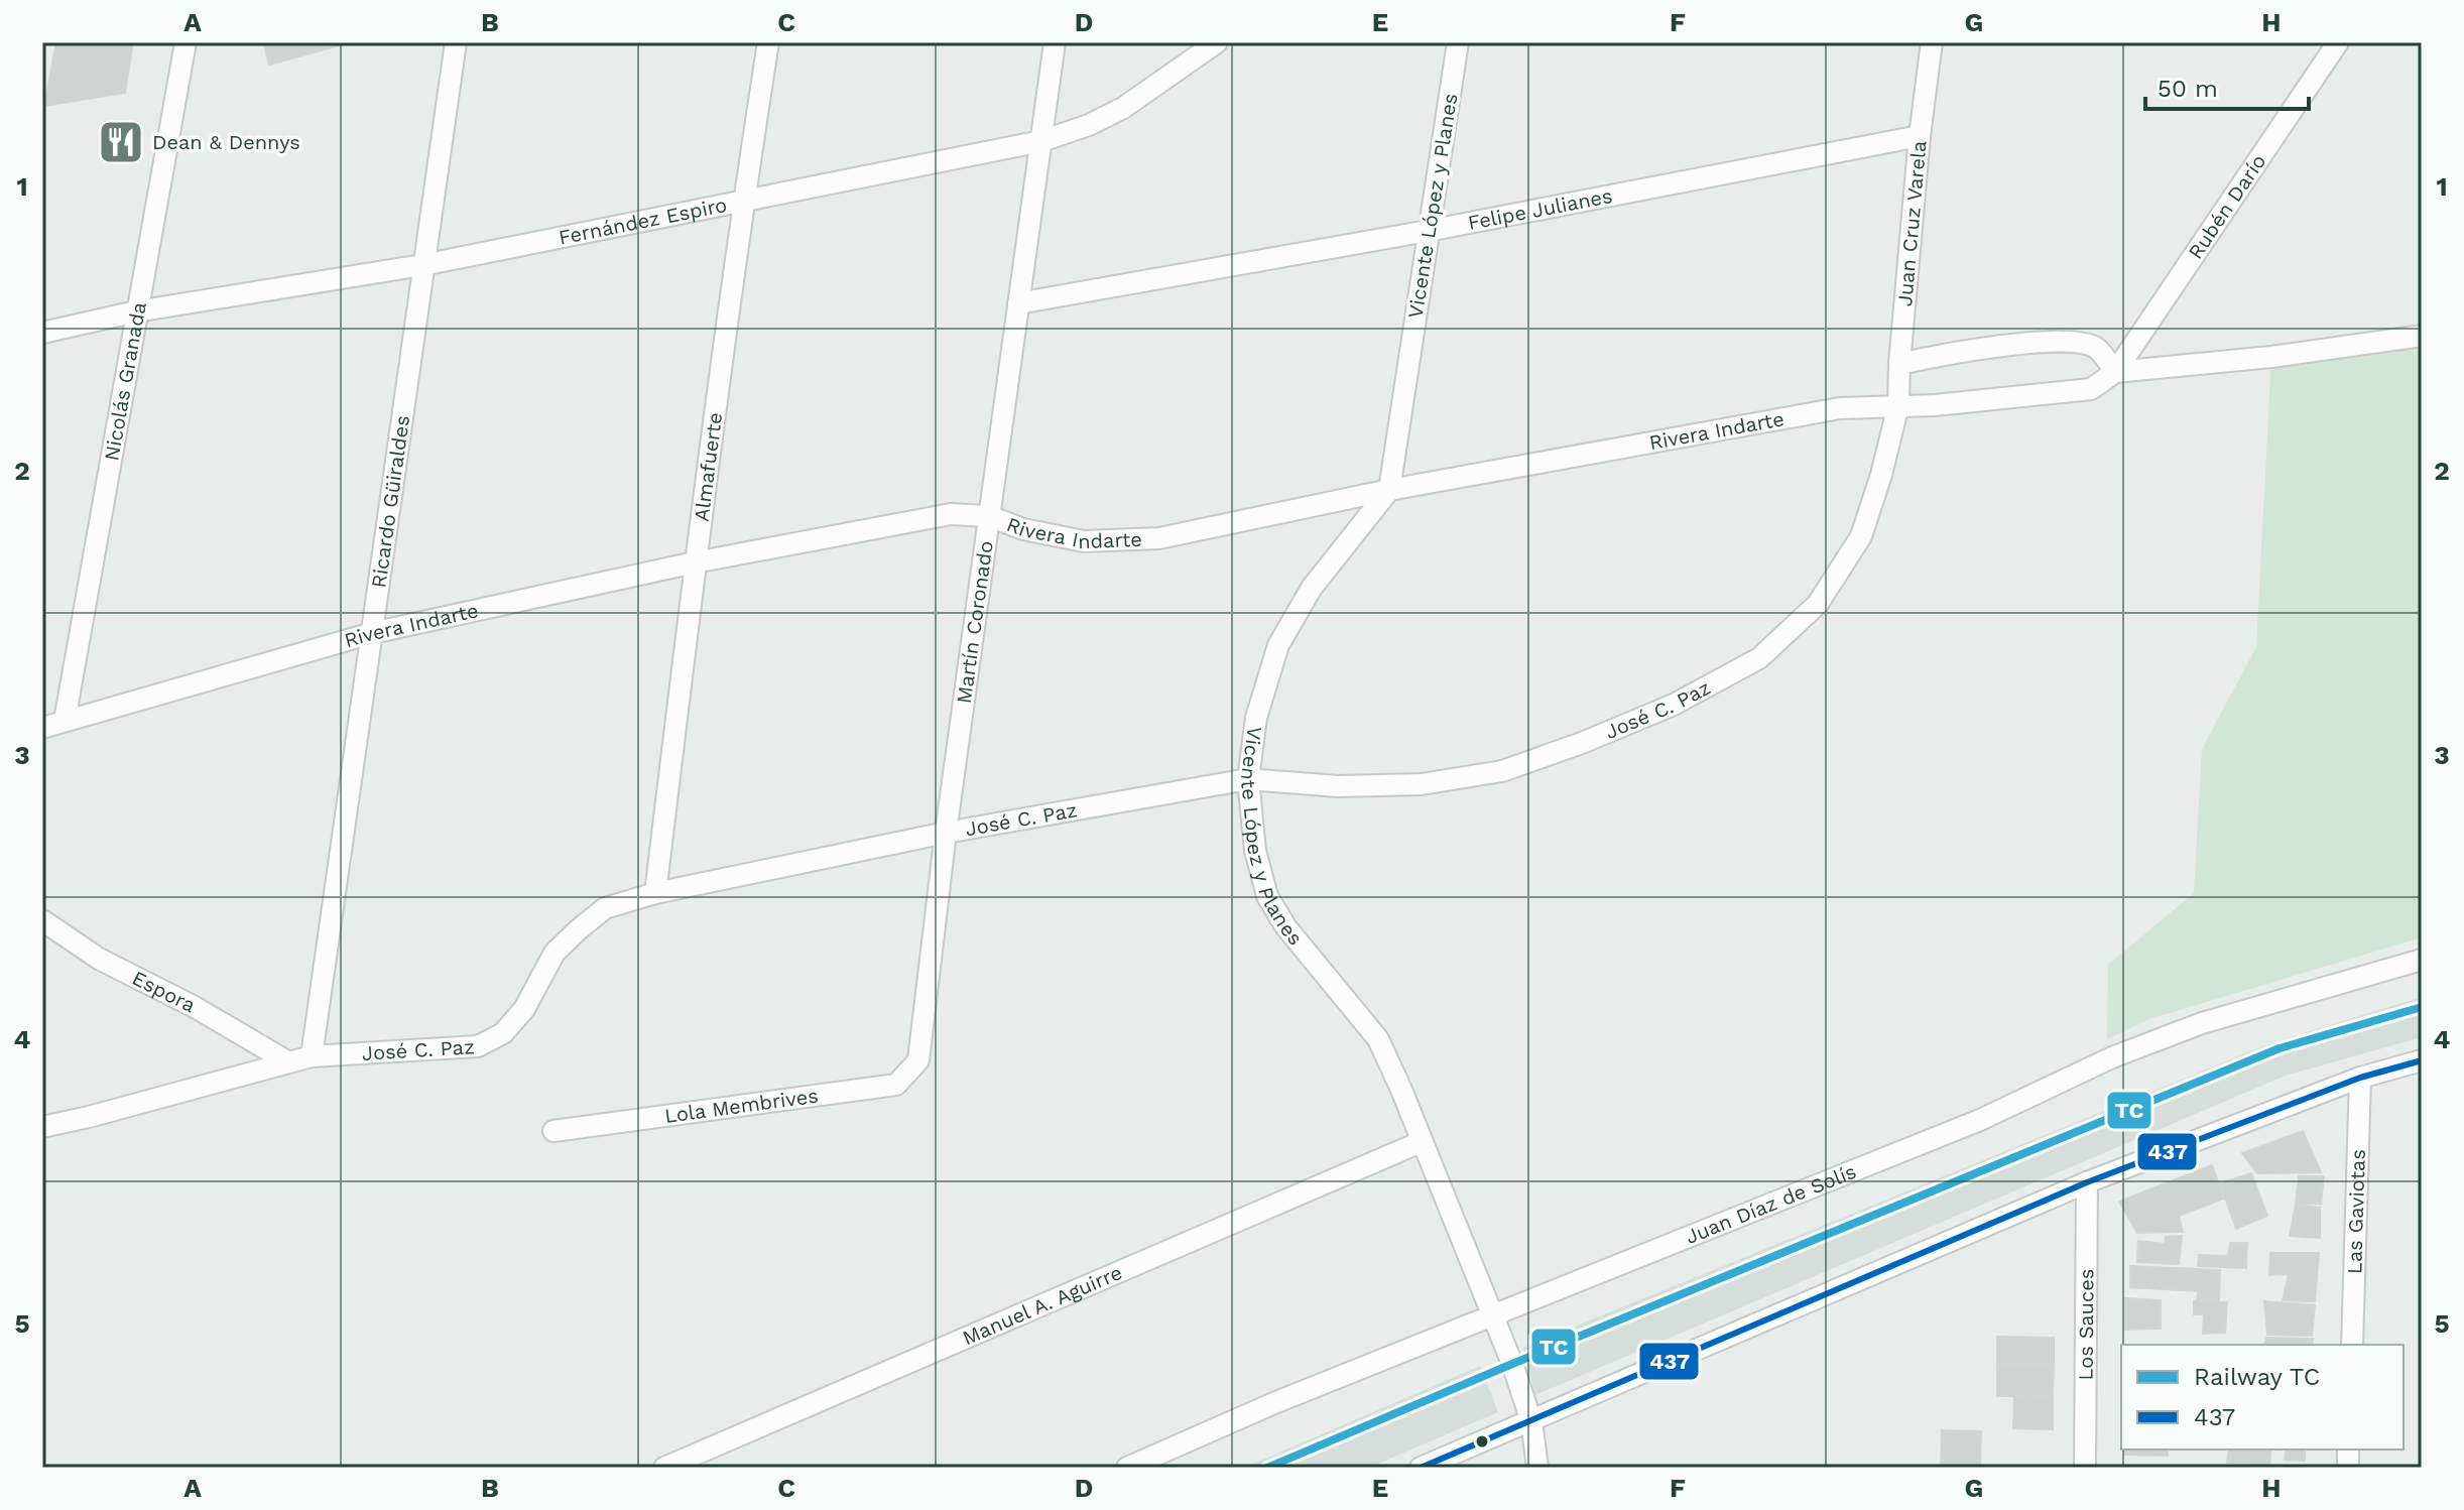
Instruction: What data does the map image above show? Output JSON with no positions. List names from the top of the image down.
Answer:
{
  "streets": {
    "street": [
      "Vicente López y Planes",
      "Rubén Darío",
      "Felipe Julianes",
      "Fernández Espiro",
      "Juan Cruz Varela",
      "Nicolás Granada",
      "Rivera Indarte",
      "Almafuerte",
      "Ricardo Güiraldes",
      "Martín Coronado",
      "José C. Paz",
      "Espora",
      "Lola Membrives",
      "Juan Díaz de Solís",
      "Las Gaviotas",
      "Manuel A. Aguirre",
      "Los Sauces"
    ]
  },
  "crossings": [
    ["Vicente López y Planes", "Felipe Julianes"],
    ["Vicente López y Planes", "Rivera Indarte"],
    ["Vicente López y Planes", "José C. Paz"],
    ["Vicente López y Planes", "Juan Díaz de Solís"],
    ["Vicente López y Planes", "Manuel A. Aguirre"],
    ["Rubén Darío", "Rivera Indarte"],
    ["Felipe Julianes", "Juan Cruz Varela"],
    ["Felipe Julianes", "Martín Coronado"],
    ["Fernández Espiro", "Nicolás Granada"],
    ["Fernández Espiro", "Almafuerte"],
    ["Fernández Espiro", "Ricardo Güiraldes"],
    ["Fernández Espiro", "Martín Coronado"],
    ["Juan Cruz Varela", "Rivera Indarte"],
    ["Juan Cruz Varela", "José C. Paz"],
    ["Nicolás Granada", "Rivera Indarte"],
    ["Rivera Indarte", "Almafuerte"],
    ["Rivera Indarte", "Ricardo Güiraldes"],
    ["Rivera Indarte", "Martín Coronado"],
    ["Rivera Indarte", "José C. Paz"],
    ["Almafuerte", "José C. Paz"],
    ["Ricardo Güiraldes", "José C. Paz"],
    ["Martín Coronado", "José C. Paz"],
    ["Martín Coronado", "Lola Membrives"],
    ["José C. Paz", "Espora"]
  ],
  "places": {
    "restaurant": ["Dean & Dennys"]
  },
  "lines": ["rail line TC", "transit line 437"],
  "legend": ["Railway TC", "437"],
  "scale_bar": "50 m",
  "grid": {
    "columns": [
      "A",
      "B",
      "C",
      "D",
      "E",
      "F",
      "G",
      "H"
    ],
    "rows": [
      "1",
      "2",
      "3",
      "4",
      "5"
    ]
  }
}
